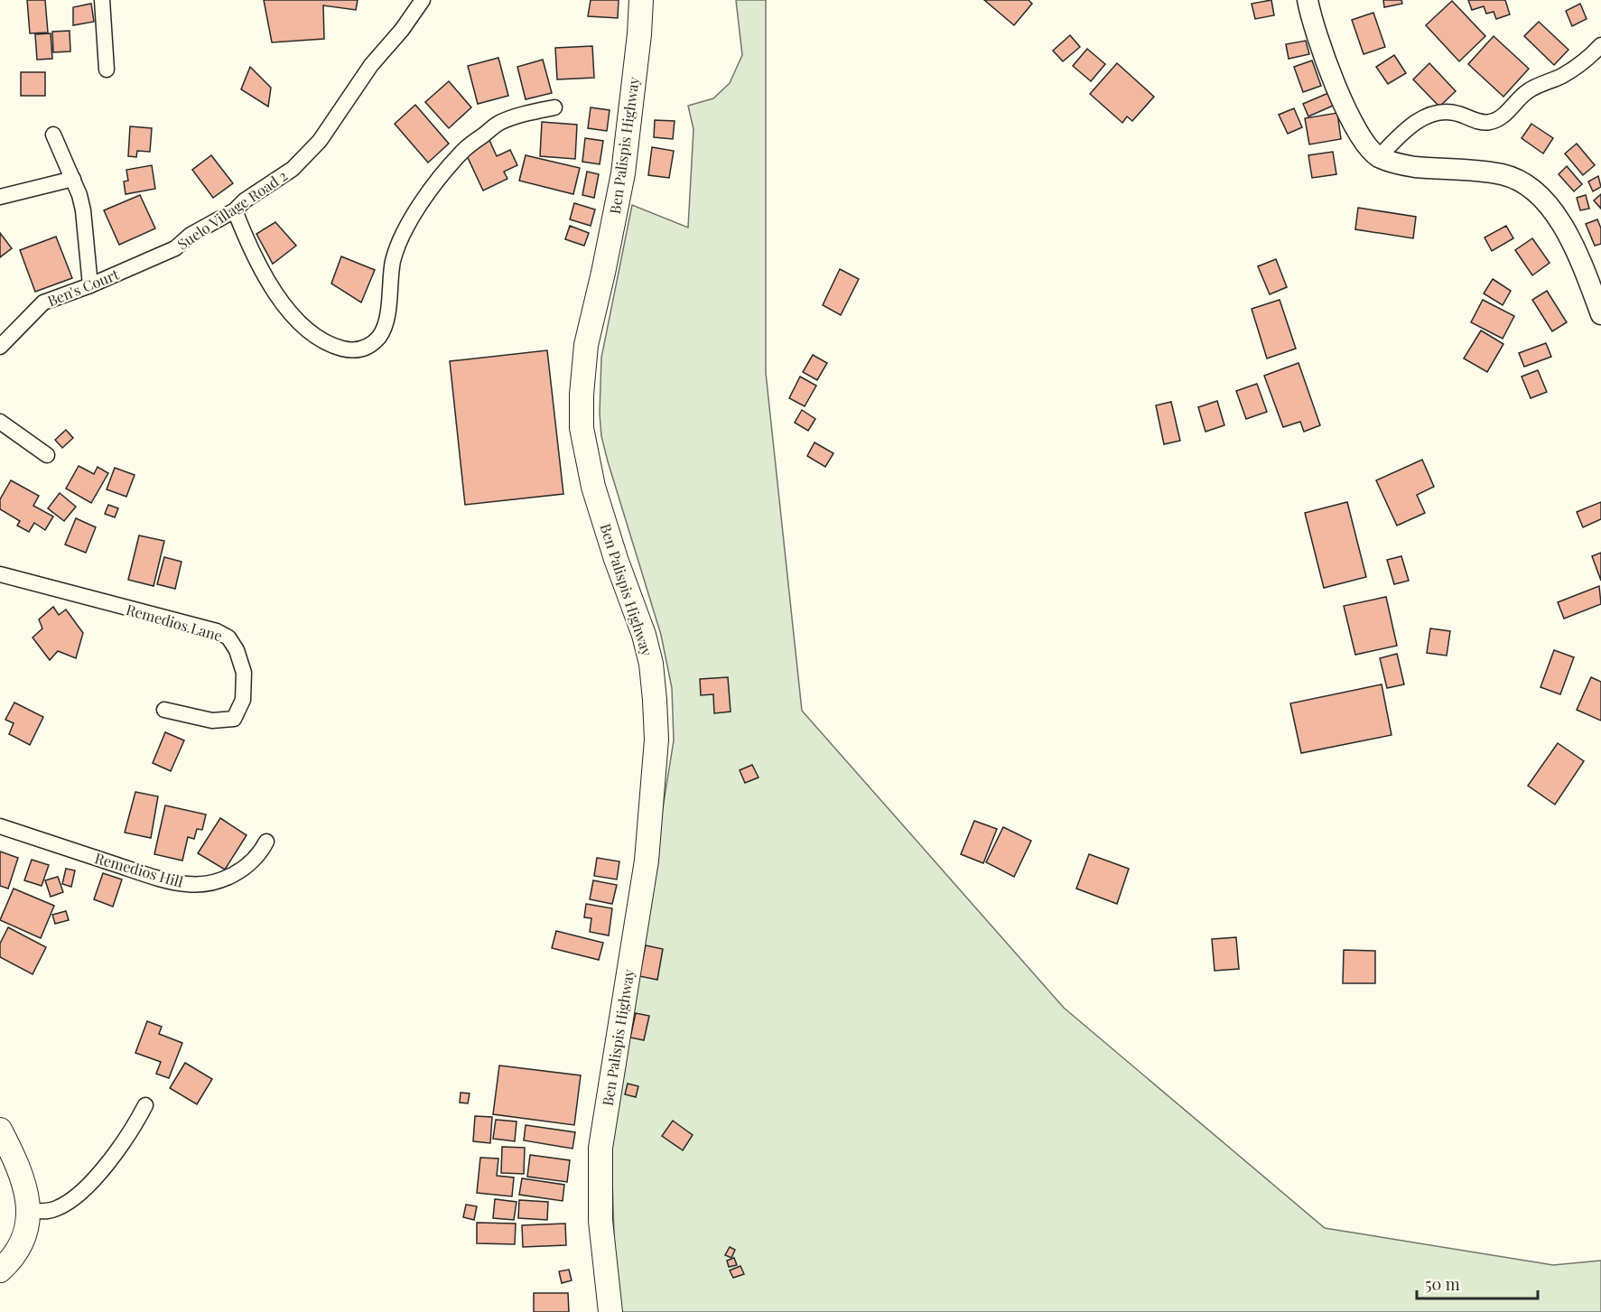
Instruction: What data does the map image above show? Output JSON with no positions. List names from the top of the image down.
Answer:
{
  "streets": {
    "main road": ["Ben Palispis Highway"],
    "street": [
      "Suelo Village Road 2",
      "Ben's Court",
      "Remedios Lane",
      "Remedios Hill"
    ]
  },
  "crossings": [
    ["Suelo Village Road 2", "Ben's Court"]
  ],
  "scale_bar": "50 m"
}
